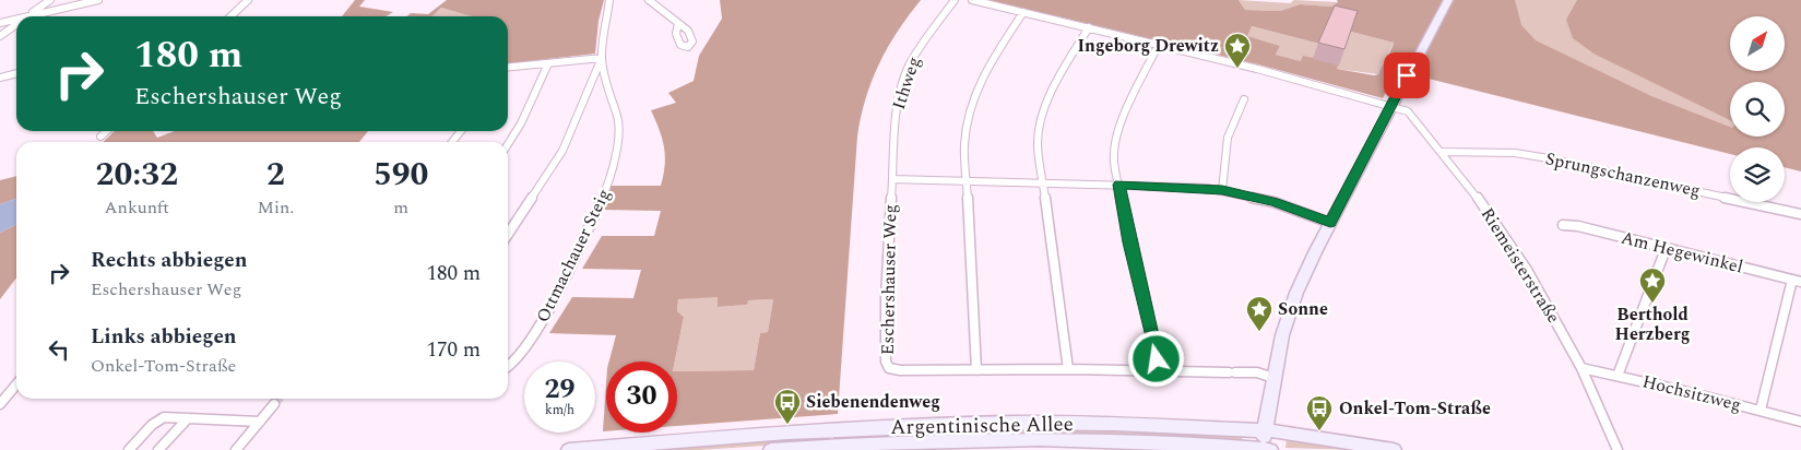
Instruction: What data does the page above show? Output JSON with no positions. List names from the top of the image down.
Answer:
{
  "streets": {
    "main road": ["Argentinische Allee"],
    "street": [
      "Ithweg",
      "Sprungschanzenweg",
      "Am Hegewinkel",
      "Ottmachauer Steig",
      "Riemeisterstraße",
      "Eschershauser Weg",
      "Hochsitzweg"
    ]
  },
  "crossings": [
    ["Ithweg", "Eschershauser Weg"],
    ["Sprungschanzenweg", "Riemeisterstraße"],
    ["Riemeisterstraße", "Hochsitzweg"]
  ],
  "places": {
    "place": ["Ingeborg Drewitz", "Berthold Herzberg", "Sonne"],
    "bus stop": ["Siebenendenweg", "Onkel-Tom-Straße"]
  },
  "north": "top right",
  "page": {
    "turn": ["180 m", "Eschershauser Weg"],
    "eta": [
      "20:32",
      "Ankunft",
      "2",
      "Min.",
      "590",
      "m"
    ],
    "list": [
      {
        "name": "Rechts abbiegen",
        "note": "Eschershauser Weg",
        "value": "180 m"
      },
      {
        "name": "Links abbiegen",
        "note": "Onkel-Tom-Straße",
        "value": "170 m"
      }
    ],
    "speed": "29 km/h",
    "limit": "30"
  }
}
